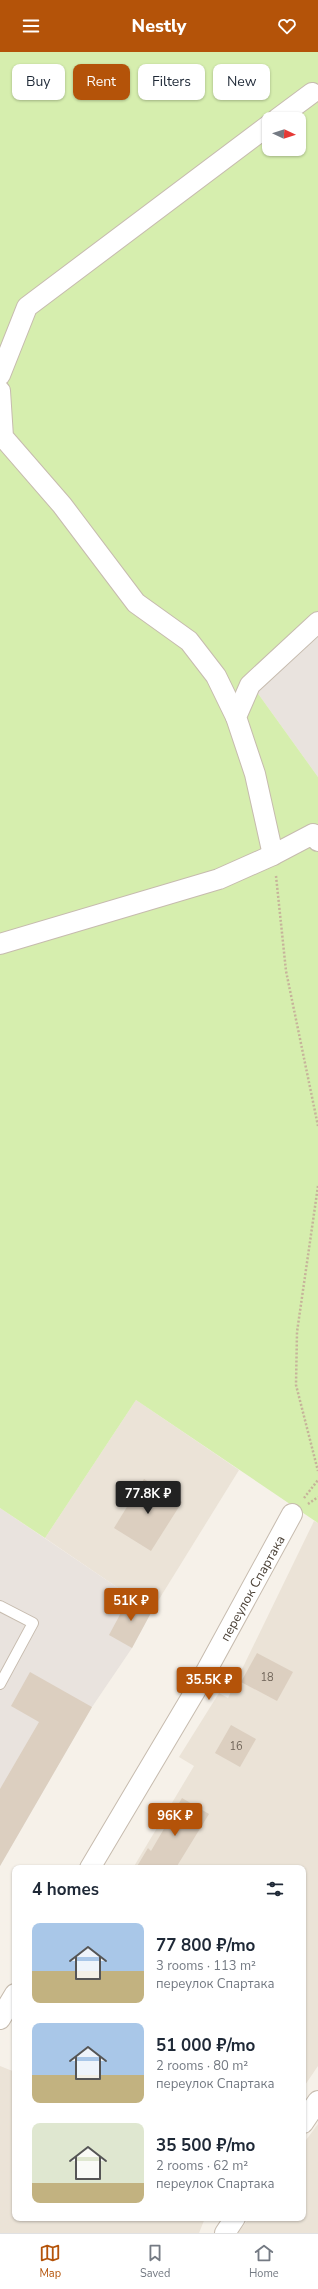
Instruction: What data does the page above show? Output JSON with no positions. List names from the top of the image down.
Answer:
{
  "streets": {
    "street": ["переулок Спартака"]
  },
  "house_numbers": ["18", "16"],
  "north": "right",
  "page": {
    "header": "Nestly",
    "chip": [
      "Buy",
      "Rent",
      "Filters",
      "New"
    ],
    "price": [
      "77.8K ₽",
      "51K ₽",
      "35.5K ₽",
      "96K ₽"
    ],
    "heading": "4 homes",
    "list": [
      {
        "name": "77 800 ₽/mo",
        "note": "3 rooms · 113 m² · переулок Спартака"
      },
      {
        "name": "51 000 ₽/mo",
        "note": "2 rooms · 80 m² · переулок Спартака"
      },
      {
        "name": "35 500 ₽/mo",
        "note": "2 rooms · 62 m² · переулок Спартака"
      }
    ],
    "tabs": ["Map", "Saved", "Home"]
  }
}
